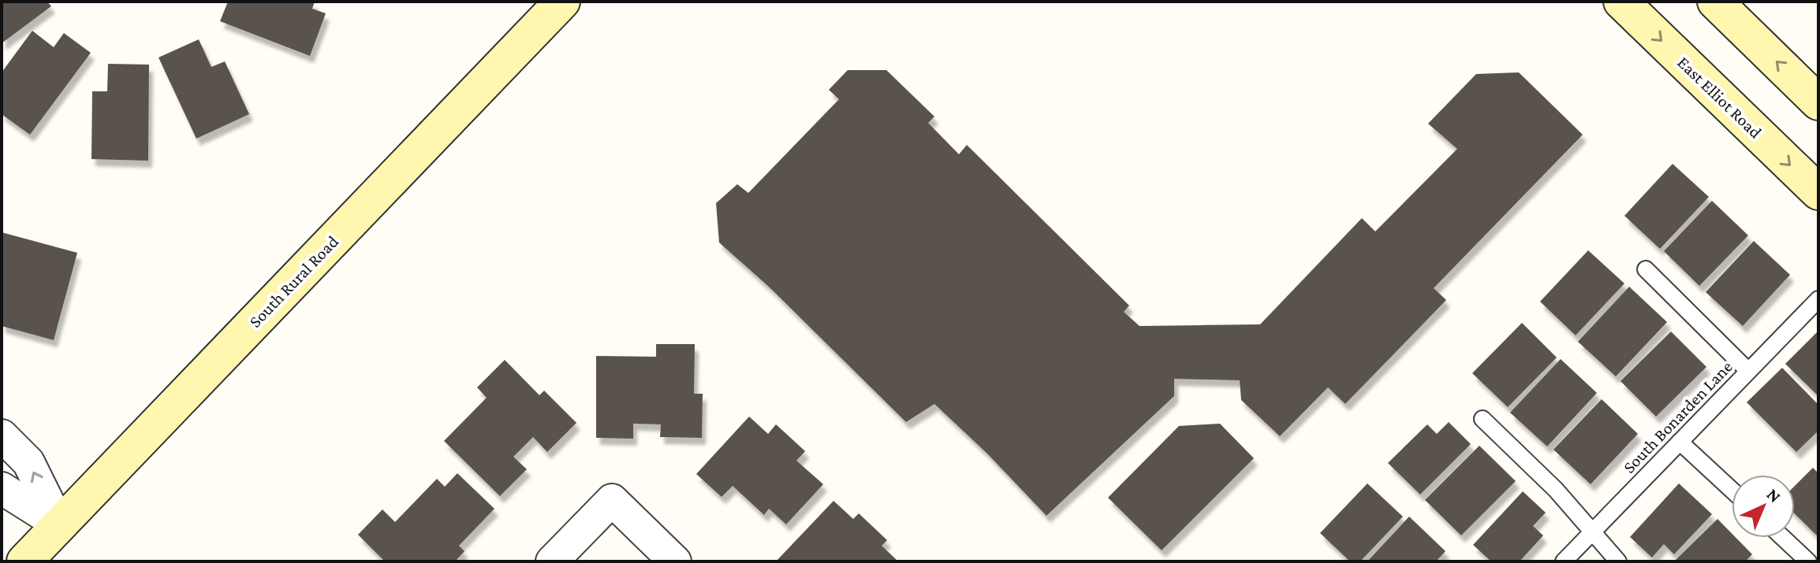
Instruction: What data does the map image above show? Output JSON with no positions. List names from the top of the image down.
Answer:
{
  "streets": {
    "main road": ["East Elliot Road", "South Rural Road"],
    "lane": ["South Bonarden Lane"]
  },
  "north": "top right"
}
